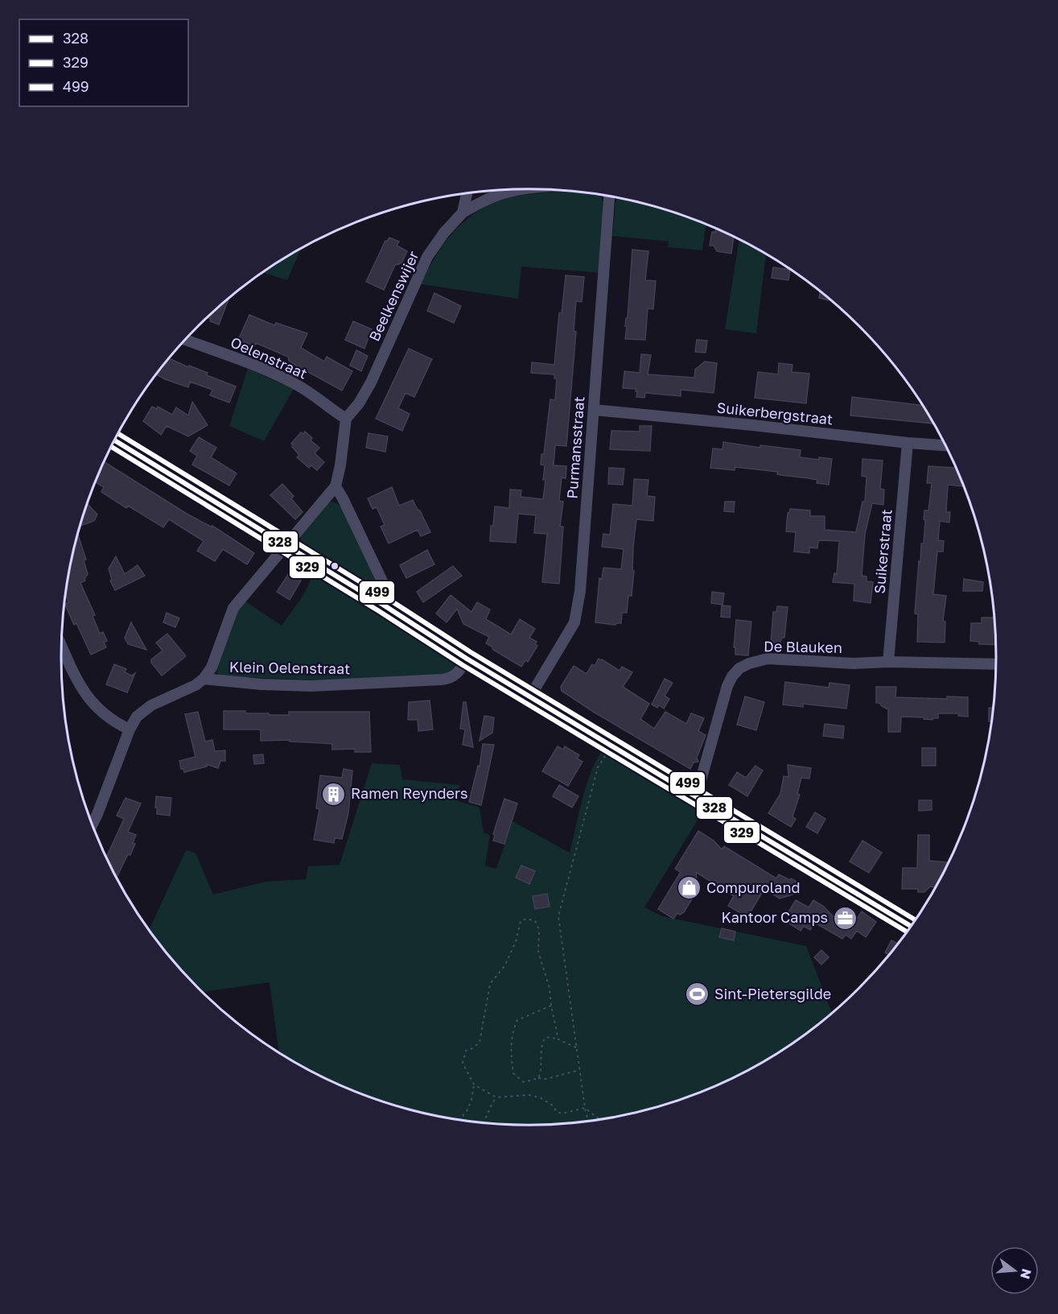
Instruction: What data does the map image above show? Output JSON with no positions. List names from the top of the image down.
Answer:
{
  "streets": {
    "street": [
      "Beelkenswijer",
      "Oelenstraat",
      "Suikerbergstraat",
      "Purmansstraat",
      "Suikerstraat",
      "De Blauken",
      "Klein Oelenstraat"
    ]
  },
  "crossings": [
    ["Beelkenswijer", "Oelenstraat"],
    ["Suikerbergstraat", "Purmansstraat"],
    ["Suikerbergstraat", "Suikerstraat"],
    ["Suikerstraat", "De Blauken"]
  ],
  "places": {
    "building": ["Ramen Reynders"],
    "shop": ["Compuroland"],
    "office": ["Kantoor Camps"],
    "sports": ["Sint-Pietersgilde"]
  },
  "lines": ["transit line 499", "transit line 328", "transit line 329"],
  "legend": ["328", "329", "499"],
  "north": "right"
}
